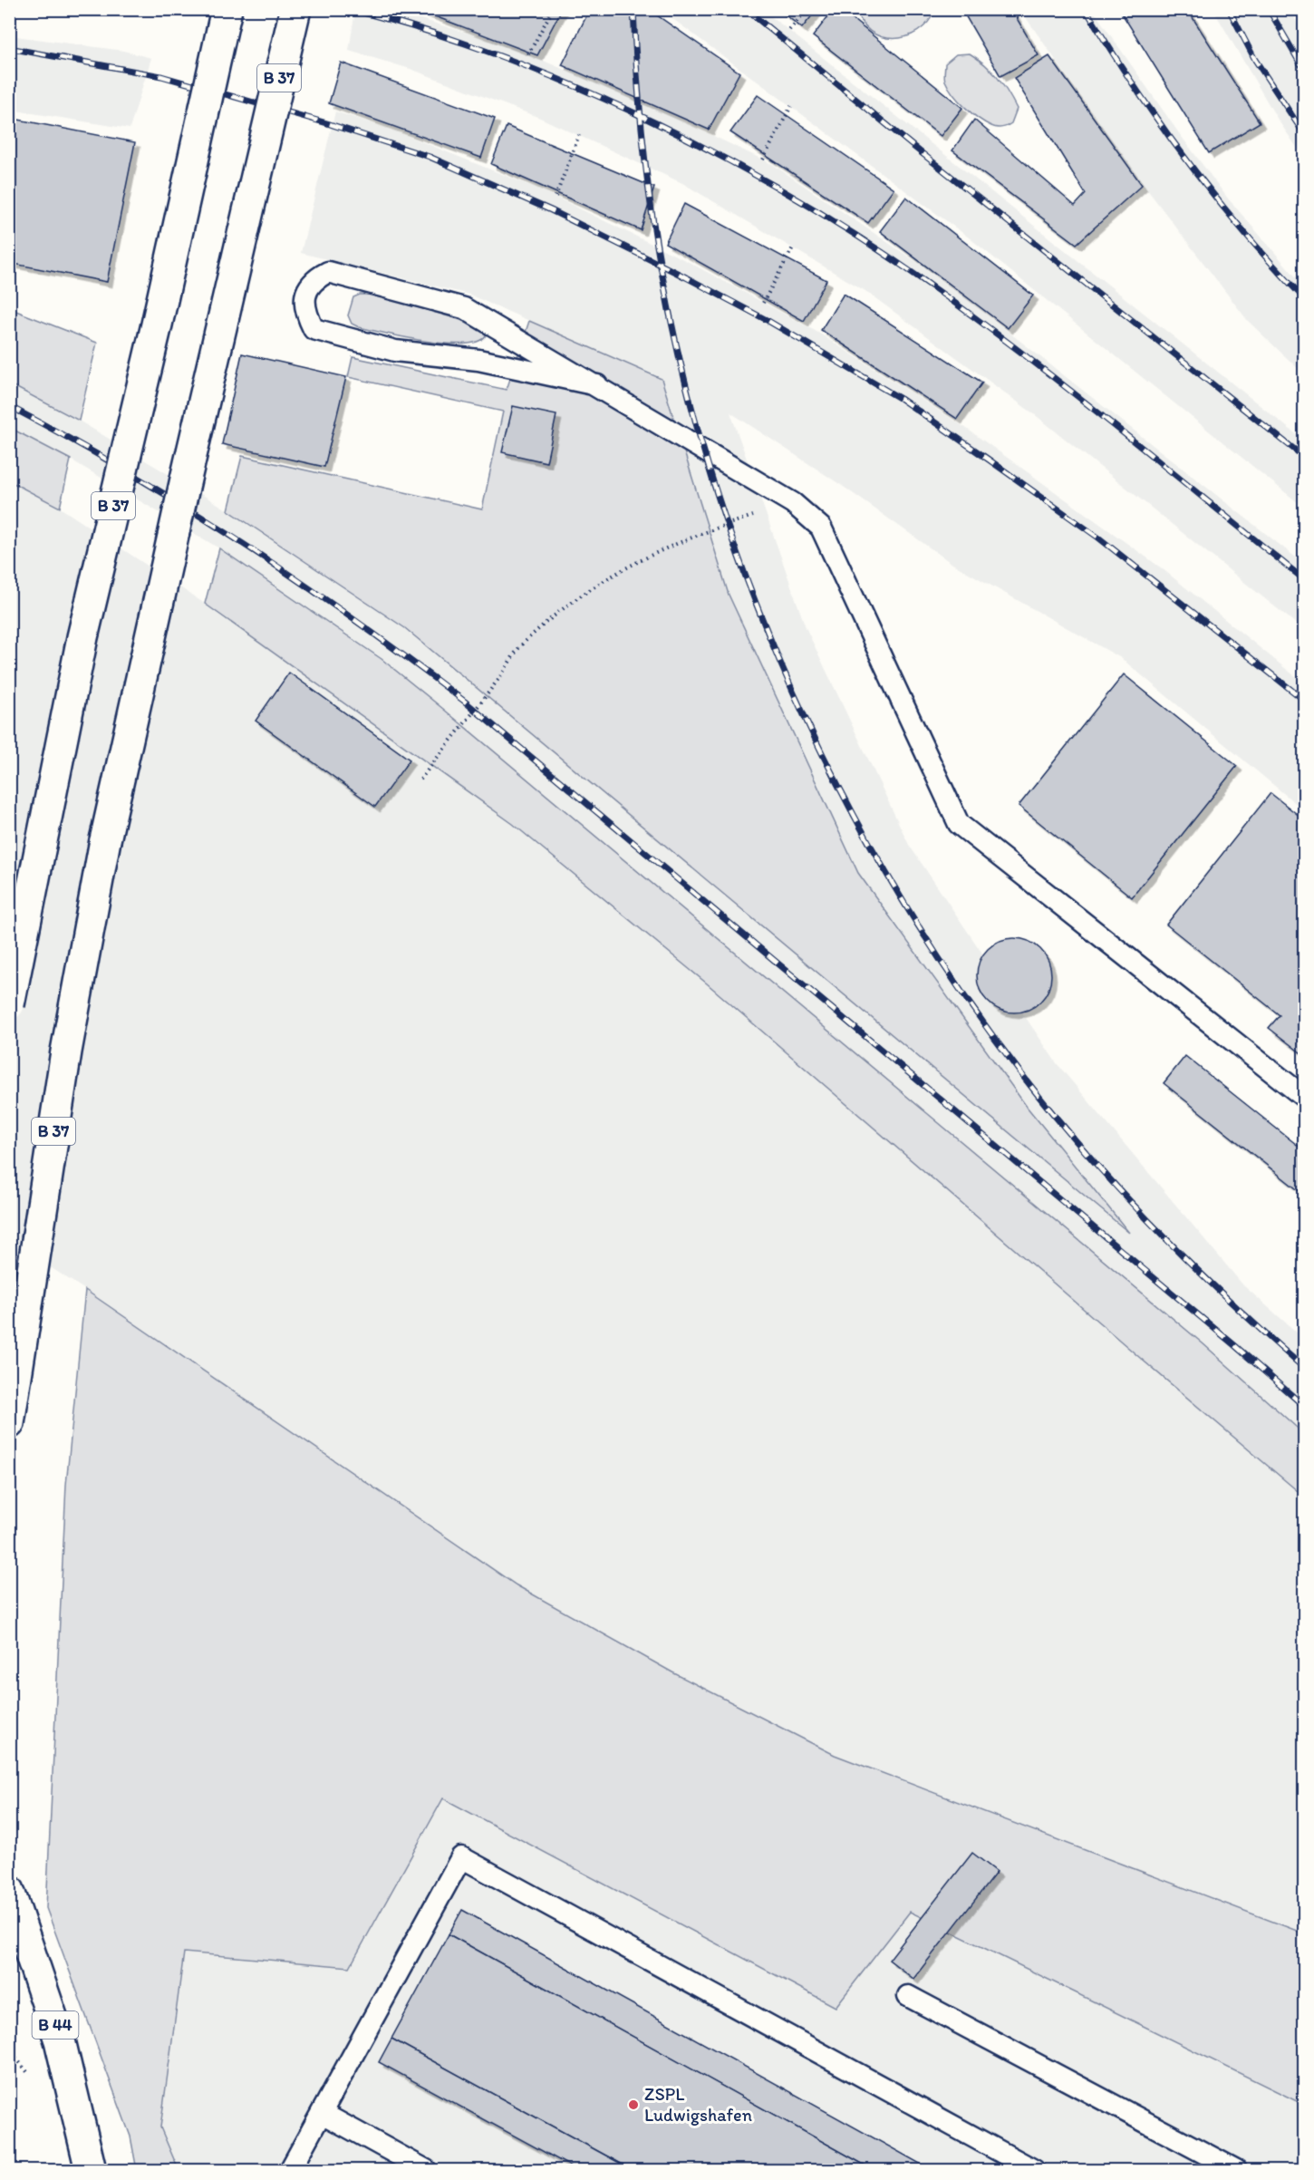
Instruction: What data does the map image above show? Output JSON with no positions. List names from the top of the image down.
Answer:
{
  "streets": {
    "highway": ["B 37", "B 44"]
  },
  "places": ["ZSPL Ludwigshafen"]
}
